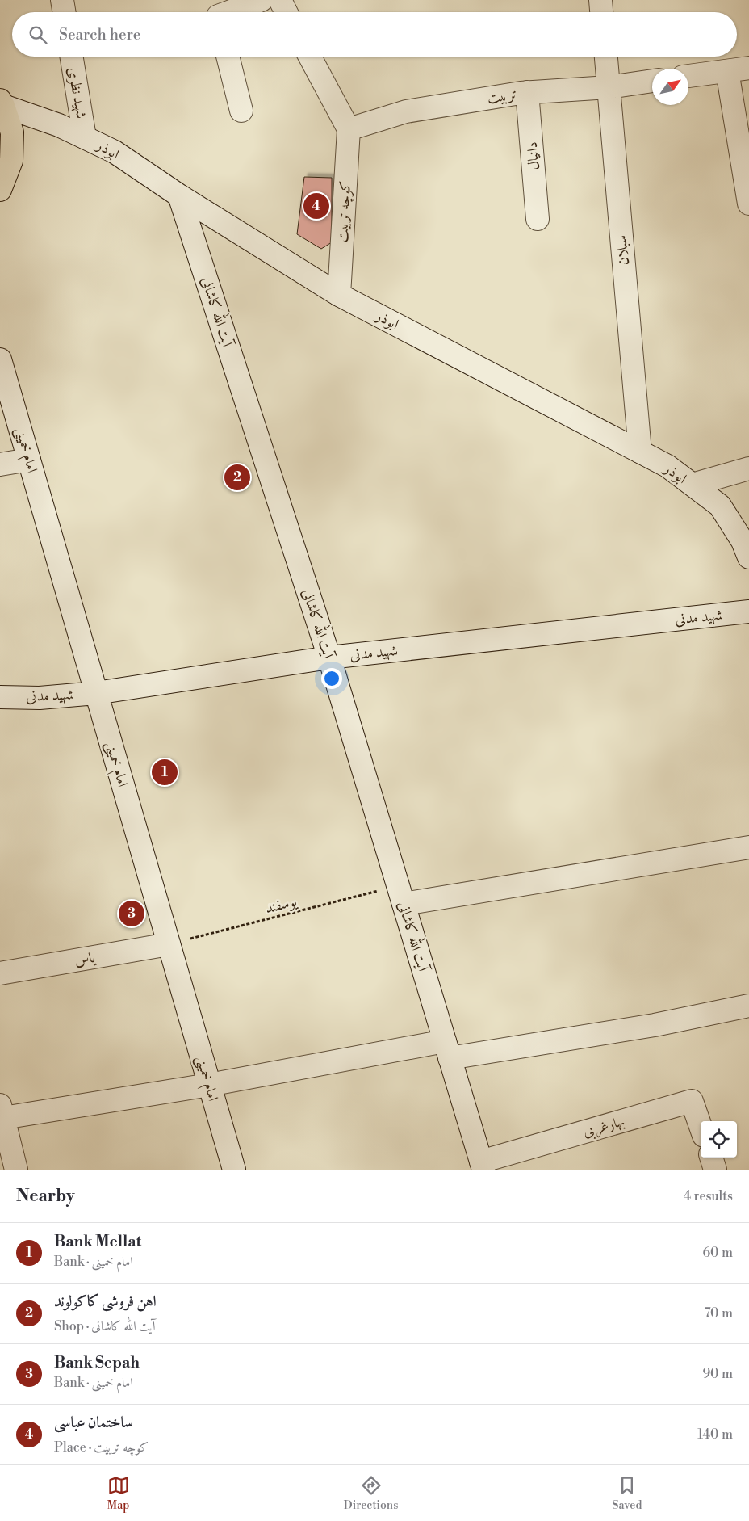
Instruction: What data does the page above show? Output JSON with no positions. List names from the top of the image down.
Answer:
{
  "streets": {
    "main road": [
      "شهید نظری",
      "تربیت",
      "ابوذر",
      "دانیال",
      "کوچه تربیت",
      "سبلان",
      "آیت الله کاشانی",
      "امام خمینی",
      "شهید مدنی",
      "یاس",
      "بهارغربی"
    ],
    "path": ["یوسفند"]
  },
  "crossings": [
    ["شهید نظری", "ابوذر"],
    ["تربیت", "دانیال"],
    ["تربیت", "کوچه تربیت"],
    ["تربیت", "سبلان"],
    ["ابوذر", "کوچه تربیت"],
    ["ابوذر", "سبلان"],
    ["ابوذر", "آیت الله کاشانی"],
    ["آیت الله کاشانی", "شهید مدنی"],
    ["آیت الله کاشانی", "یوسفند"],
    ["آیت الله کاشانی", "بهارغربی"],
    ["امام خمینی", "شهید مدنی"],
    ["امام خمینی", "یوسفند"],
    ["امام خمینی", "یاس"],
    ["یوسفند", "یاس"]
  ],
  "north": "top right",
  "page": {
    "search": "Search here",
    "pins": [
      "4",
      "2",
      "1",
      "3"
    ],
    "heading": ["Nearby", "4 results"],
    "list": [
      {
        "mark": "1",
        "name": "Bank Mellat",
        "note": "Bank · امام خمینی",
        "value": "60 m"
      },
      {
        "mark": "2",
        "name": "اهن فروشی کاکولوند",
        "note": "Shop · آیت الله کاشانی",
        "value": "70 m"
      },
      {
        "mark": "3",
        "name": "Bank Sepah",
        "note": "Bank · امام خمینی",
        "value": "90 m"
      },
      {
        "mark": "4",
        "name": "ساختمان عباسی",
        "note": "Place · کوچه تربیت",
        "value": "140 m"
      }
    ],
    "nav": ["Map", "Directions", "Saved"]
  }
}
